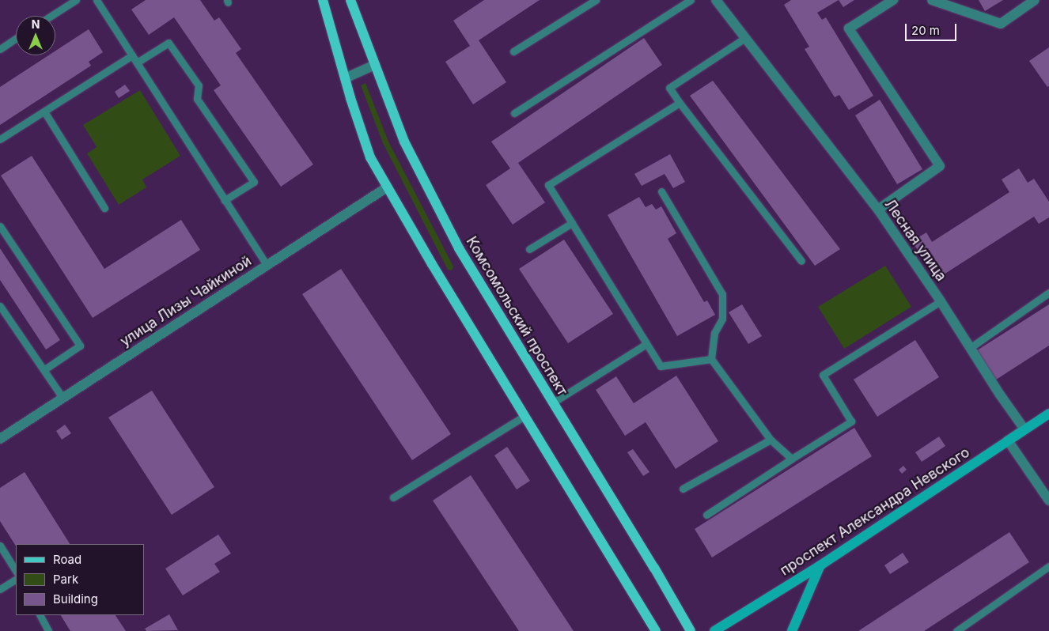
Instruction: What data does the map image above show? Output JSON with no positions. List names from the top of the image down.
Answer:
{
  "streets": {
    "main road": ["Комсомольский проспект", "проспект Александра Невского"],
    "street": ["Лесная улица", "улица Лизы Чайкиной"]
  },
  "legend": ["Road", "Park", "Building"],
  "scale_bar": "20 m",
  "north": "top"
}
